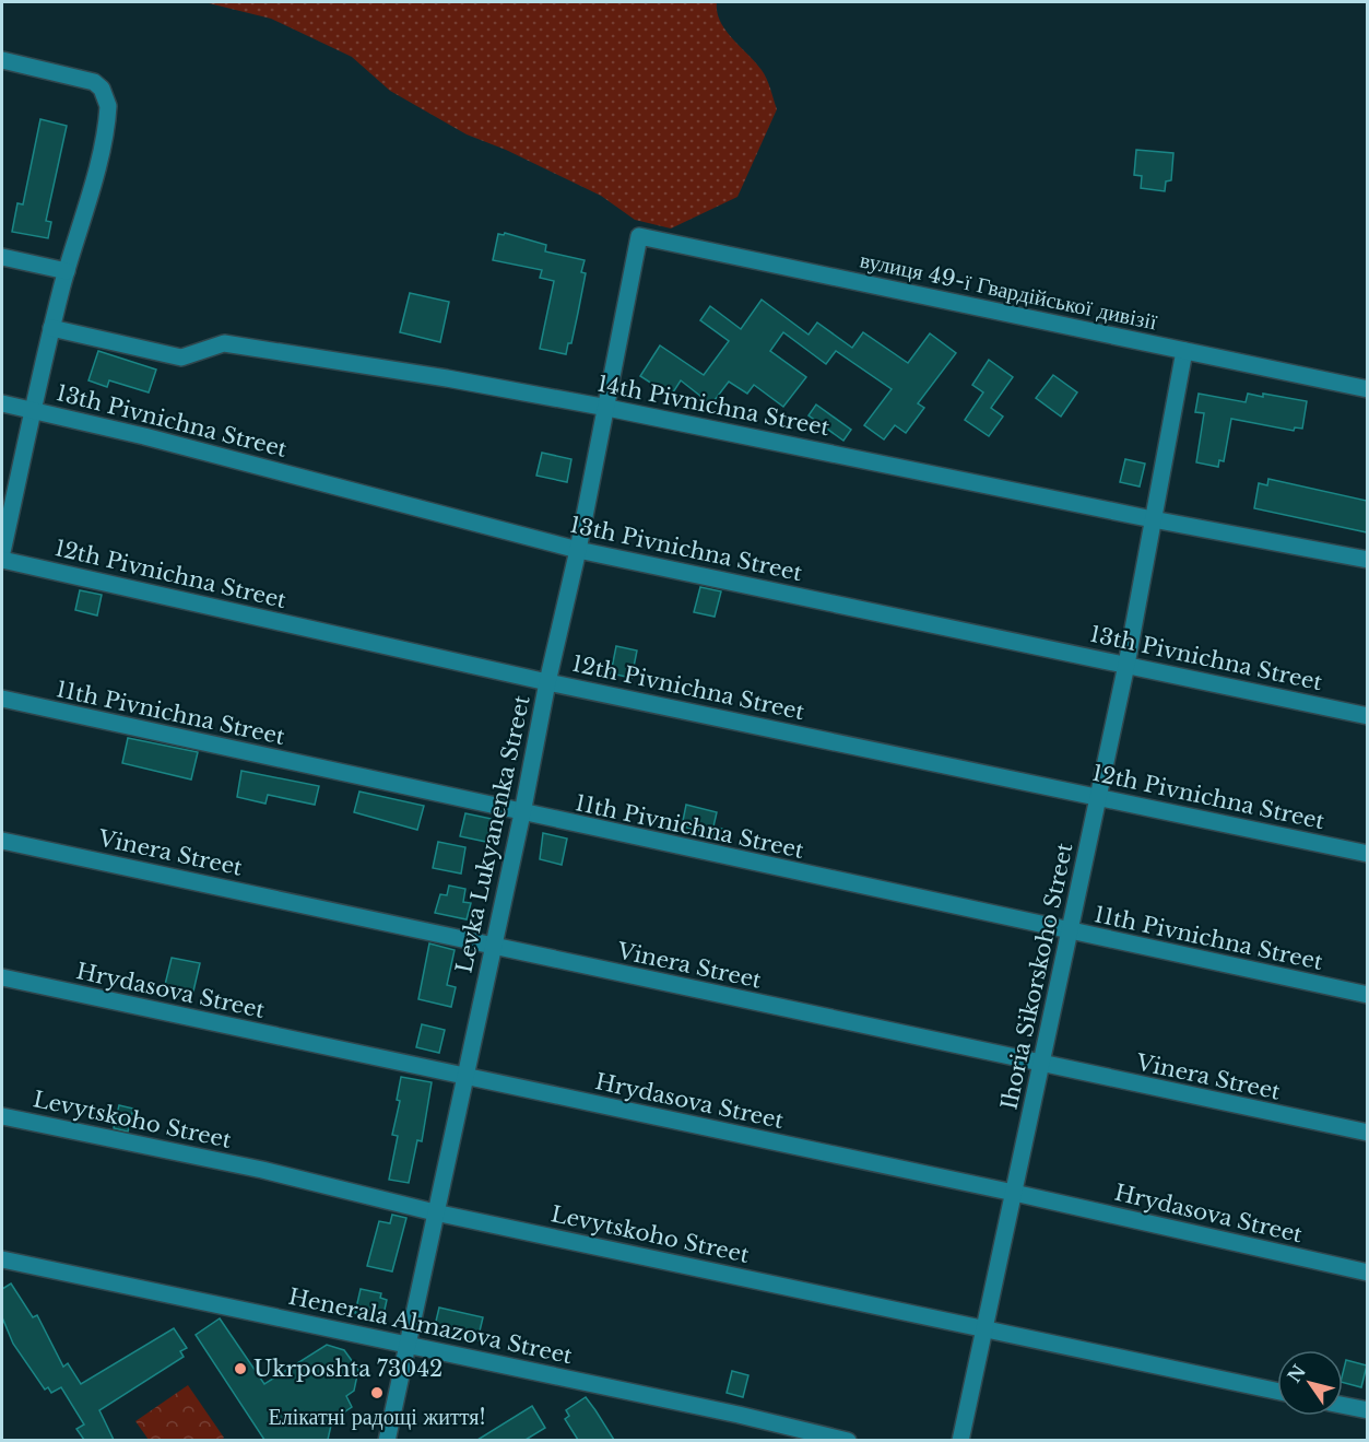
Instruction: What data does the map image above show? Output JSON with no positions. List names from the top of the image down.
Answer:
{
  "streets": {
    "street": [
      "вулиця 49-ї Гвардійської дивізії",
      "14th Pivnichna Street",
      "13th Pivnichna Street",
      "12th Pivnichna Street",
      "11th Pivnichna Street",
      "Levka Lukyanenka Street",
      "Vinera Street",
      "Ihoria Sikorskoho Street",
      "Hrydasova Street",
      "Levytskoho Street",
      "Henerala Almazova Street"
    ]
  },
  "crossings": [
    ["вулиця 49-ї Гвардійської дивізії", "Levka Lukyanenka Street"],
    ["вулиця 49-ї Гвардійської дивізії", "Ihoria Sikorskoho Street"],
    ["14th Pivnichna Street", "Levka Lukyanenka Street"],
    ["14th Pivnichna Street", "Ihoria Sikorskoho Street"],
    ["13th Pivnichna Street", "Levka Lukyanenka Street"],
    ["13th Pivnichna Street", "Ihoria Sikorskoho Street"],
    ["12th Pivnichna Street", "Levka Lukyanenka Street"],
    ["12th Pivnichna Street", "Ihoria Sikorskoho Street"],
    ["11th Pivnichna Street", "Levka Lukyanenka Street"],
    ["11th Pivnichna Street", "Ihoria Sikorskoho Street"],
    ["Levka Lukyanenka Street", "Vinera Street"],
    ["Levka Lukyanenka Street", "Hrydasova Street"],
    ["Levka Lukyanenka Street", "Levytskoho Street"],
    ["Levka Lukyanenka Street", "Henerala Almazova Street"],
    ["Vinera Street", "Ihoria Sikorskoho Street"],
    ["Ihoria Sikorskoho Street", "Hrydasova Street"],
    ["Ihoria Sikorskoho Street", "Levytskoho Street"]
  ],
  "places": ["Ukrposhta 73042", "Елікатні радощі життя!"],
  "north": "top left"
}
